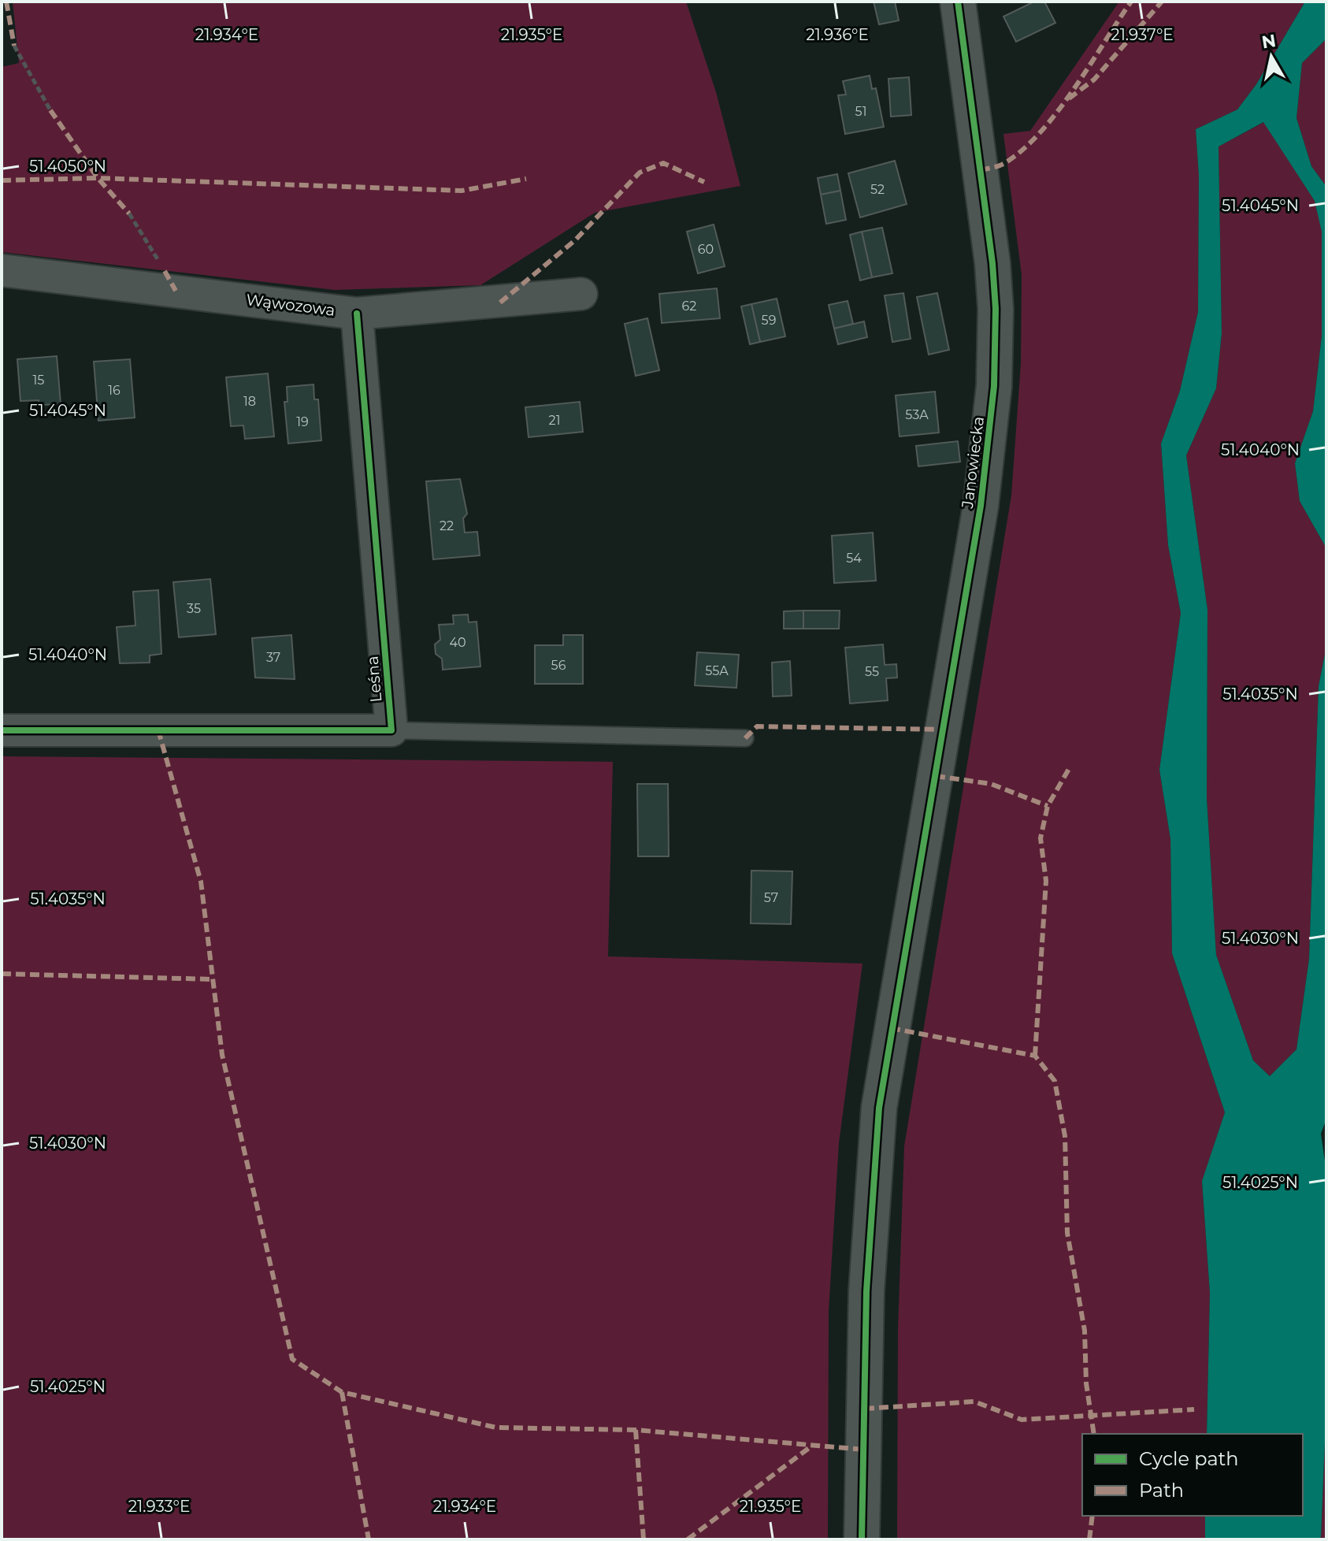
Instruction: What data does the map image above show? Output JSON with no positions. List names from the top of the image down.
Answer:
{
  "streets": {
    "street": ["Wąwozowa", "Janowiecka", "Leśna"]
  },
  "crossings": [
    ["Wąwozowa", "Leśna"]
  ],
  "house_numbers": [
    "51",
    "52",
    "60",
    "62",
    "59",
    "15",
    "16",
    "18",
    "53A",
    "21",
    "19",
    "22",
    "54",
    "35",
    "40",
    "37",
    "56",
    "55A",
    "55",
    "57"
  ],
  "legend": ["Cycle path", "Path"],
  "north": "top",
  "coordinates": [
    "21.934°E",
    "21.935°E",
    "21.936°E",
    "21.937°E",
    "51.4050°N",
    "51.4045°N",
    "51.4040°N",
    "51.4035°N",
    "51.4030°N",
    "51.4025°N",
    "21.933°E"
  ]
}
